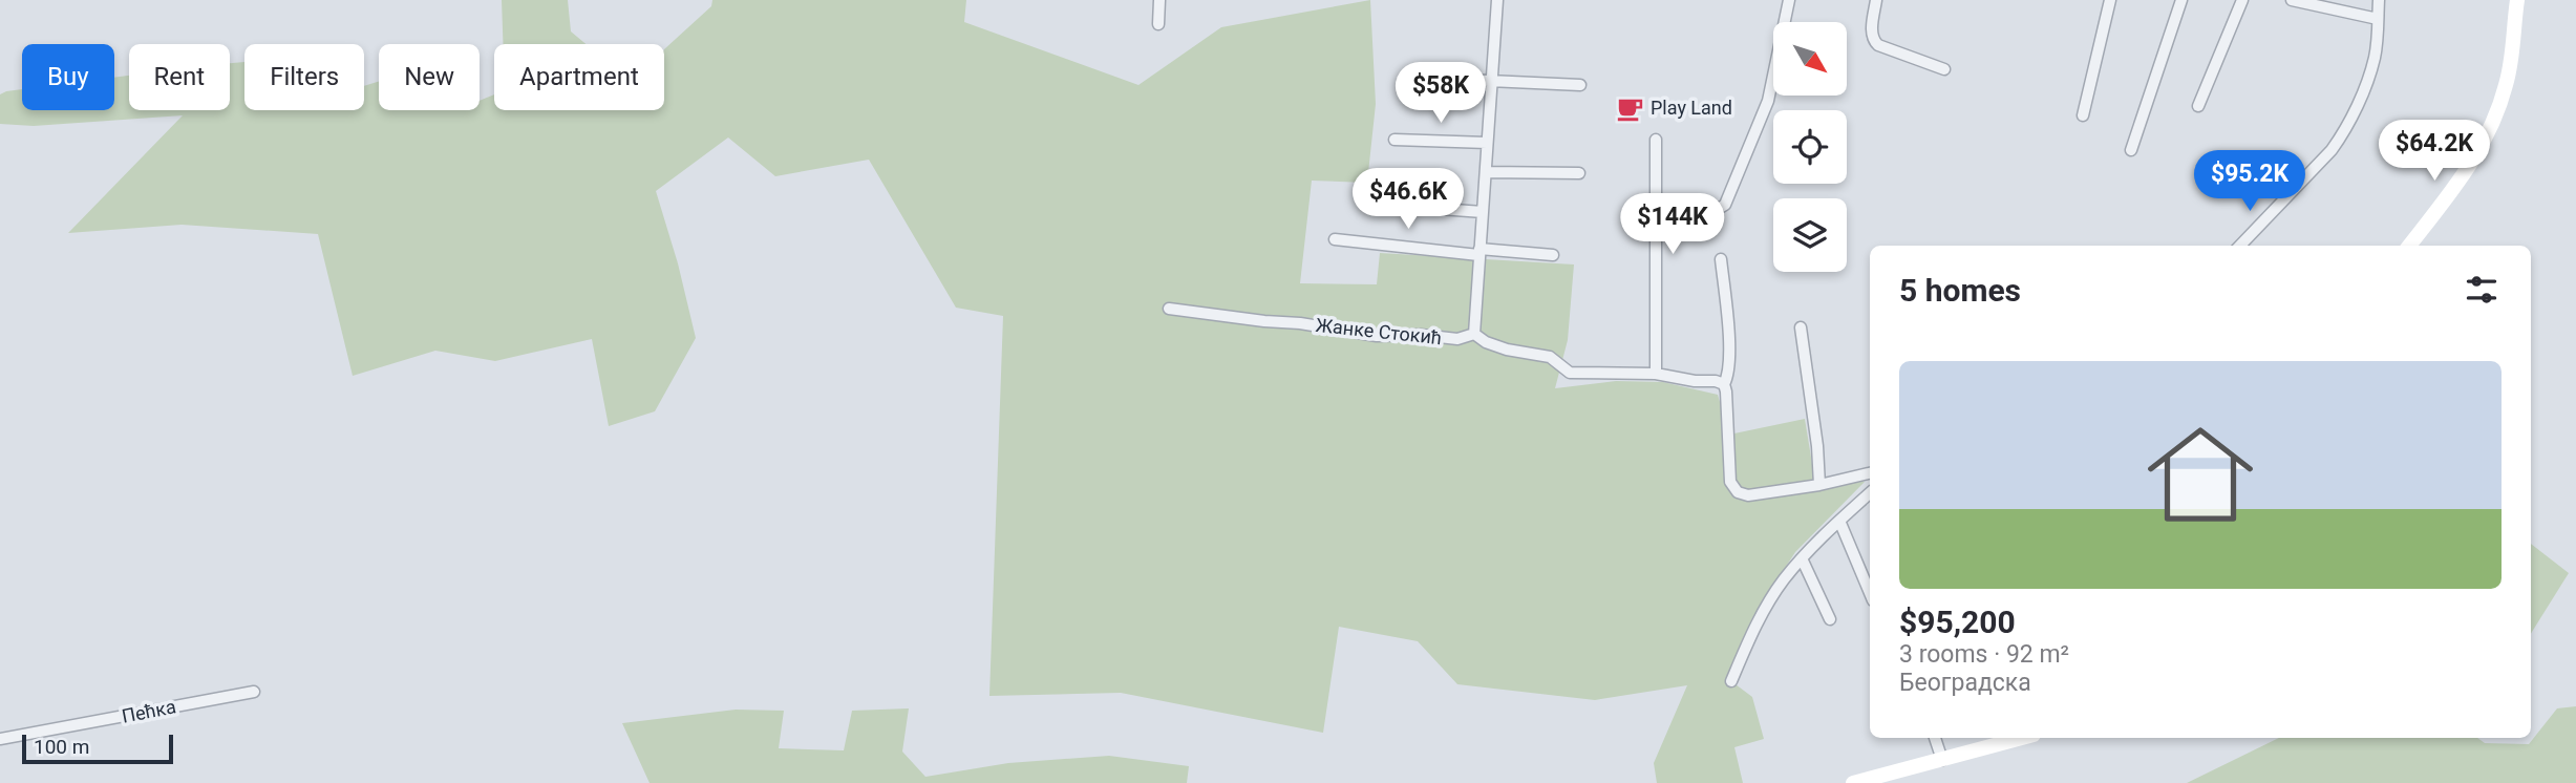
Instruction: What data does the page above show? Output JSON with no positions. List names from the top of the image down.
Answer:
{
  "streets": {
    "street": ["Жанке Стокић", "Пећка"]
  },
  "places": {
    "cafe": ["Play Land"]
  },
  "scale_bar": "100 m",
  "north": "bottom right",
  "page": {
    "chip": [
      "Buy",
      "Rent",
      "Filters",
      "New",
      "Apartment"
    ],
    "price": [
      "$58K",
      "$64.2K",
      "$95.2K",
      "$46.6K",
      "$144K"
    ],
    "heading": "5 homes",
    "list": [
      {
        "name": "$95,200",
        "note": "3 rooms · 92 m² · Београдска"
      }
    ],
    "scale": "100 m"
  }
}
